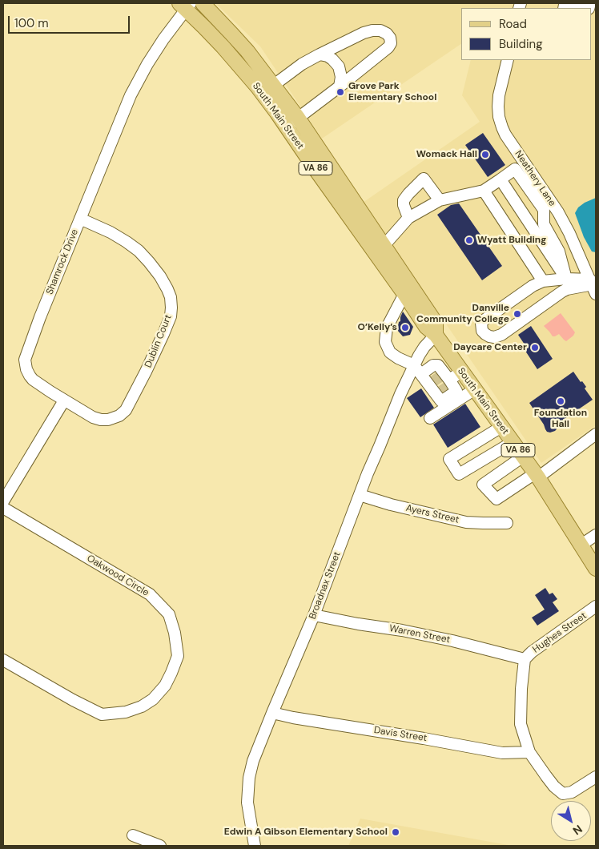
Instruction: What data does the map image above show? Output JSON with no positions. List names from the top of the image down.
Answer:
{
  "streets": {
    "main road": ["South Main Street", "VA 86"],
    "street": [
      "Neathery Lane",
      "Shamrock Drive",
      "Dublin Court",
      "Ayers Street",
      "Oakwood Circle",
      "Broadnax Street",
      "Hughes Street",
      "Warren Street",
      "Davis Street"
    ]
  },
  "crossings": [
    ["South Main Street", "Shamrock Drive"],
    ["South Main Street", "Broadnax Street"],
    ["Shamrock Drive", "Dublin Court"],
    ["Ayers Street", "Broadnax Street"],
    ["Broadnax Street", "Warren Street"],
    ["Broadnax Street", "Davis Street"],
    ["Hughes Street", "Warren Street"]
  ],
  "places": [
    "Grove Park Elementary School",
    "Womack Hall",
    "Wyatt Building",
    "Danville Community College",
    "O’Kelly’s",
    "Daycare Center",
    "Foundation Hall",
    "Edwin A Gibson Elementary School"
  ],
  "legend": ["Road", "Building"],
  "scale_bar": "100 m",
  "north": "bottom right"
}
